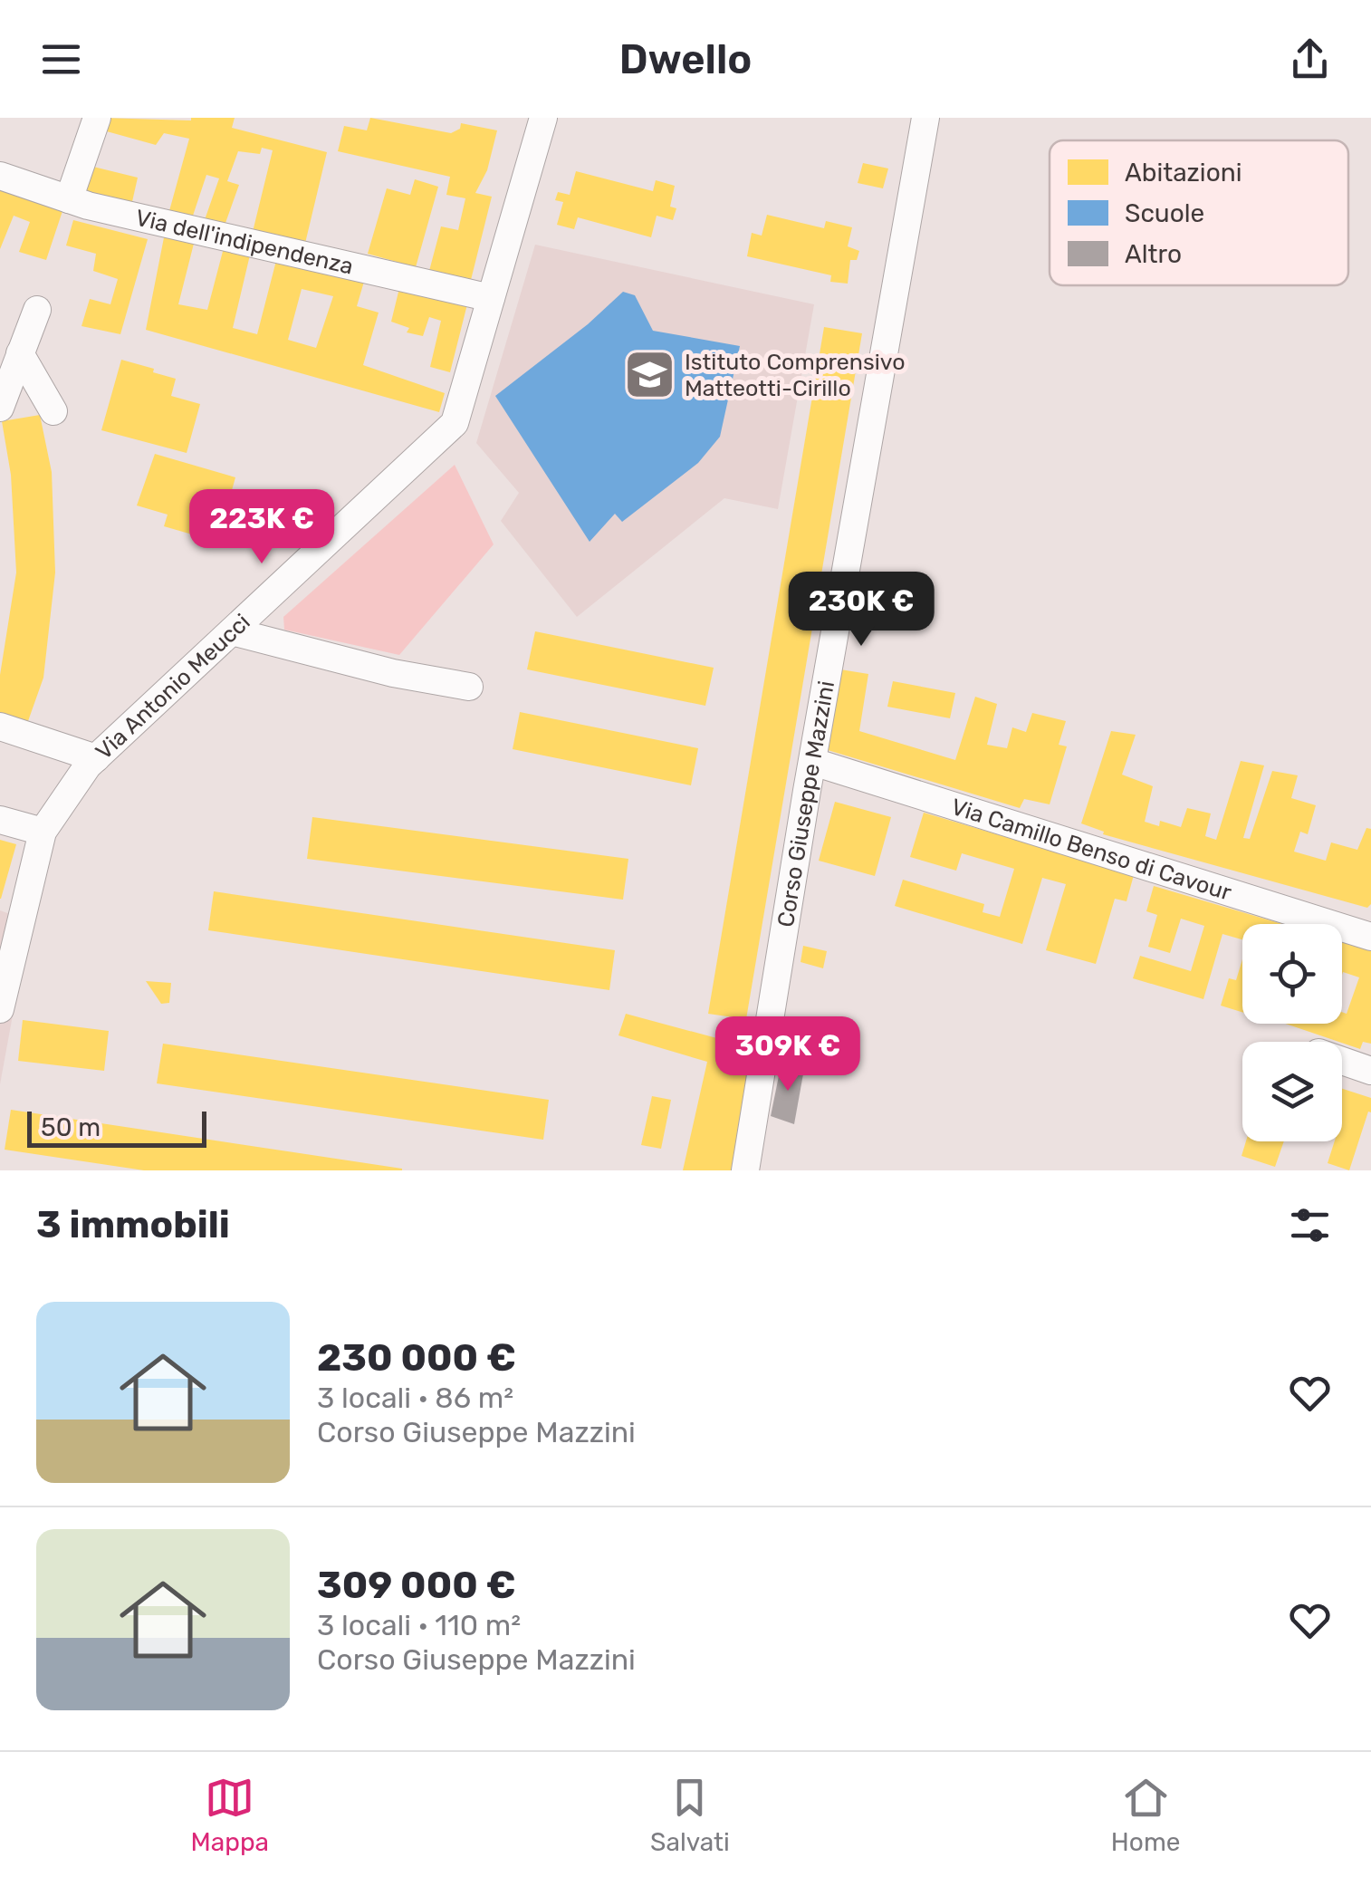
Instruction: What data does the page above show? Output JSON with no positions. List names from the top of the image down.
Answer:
{
  "streets": {
    "street": [
      "Via dell'indipendenza",
      "Via Antonio Meucci",
      "Corso Giuseppe Mazzini",
      "Via Camillo Benso di Cavour"
    ]
  },
  "crossings": [
    ["Via dell'indipendenza", "Via Antonio Meucci"],
    ["Corso Giuseppe Mazzini", "Via Camillo Benso di Cavour"]
  ],
  "places": {
    "school or university": ["Istituto Comprensivo Matteotti-Cirillo"]
  },
  "legend": ["Abitazioni", "Scuole", "Altro"],
  "scale_bar": "50 m",
  "page": {
    "header": "Dwello",
    "price": ["223K €", "230K €", "309K €"],
    "scale": "50 m",
    "heading": "3 immobili",
    "list": [
      {
        "name": "230 000 €",
        "note": "3 locali · 86 m² · Corso Giuseppe Mazzini"
      },
      {
        "name": "309 000 €",
        "note": "3 locali · 110 m² · Corso Giuseppe Mazzini"
      }
    ],
    "tabs": ["Mappa", "Salvati", "Home"]
  }
}
